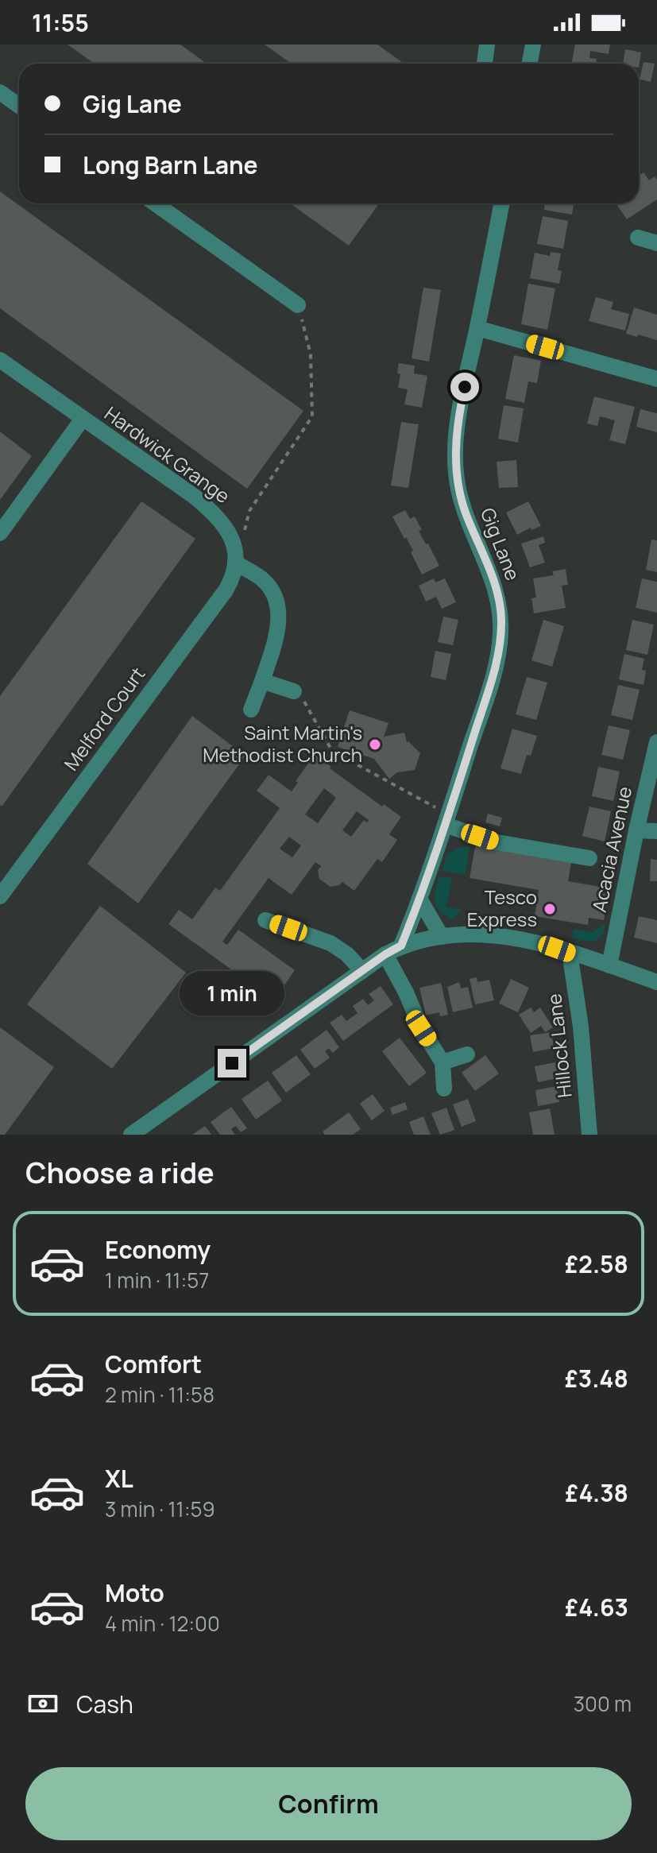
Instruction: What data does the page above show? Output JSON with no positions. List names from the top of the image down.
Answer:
{
  "streets": {
    "street": [
      "Hardwick Grange",
      "Gig Lane",
      "Melford Court",
      "Acacia Avenue",
      "Hillock Lane"
    ]
  },
  "crossings": [
    ["Hardwick Grange", "Melford Court"]
  ],
  "places": ["Saint Martin's Methodist Church", "Tesco Express"],
  "page": {
    "status": "11:55",
    "banner": ["Gig Lane", "Long Barn Lane"],
    "bubble": "1 min",
    "heading": "Choose a ride",
    "list": [
      {
        "name": "Economy",
        "note": "1 min · 11:57",
        "value": "£2.58"
      },
      {
        "name": "Comfort",
        "note": "2 min · 11:58",
        "value": "£3.48"
      },
      {
        "name": "XL",
        "note": "3 min · 11:59",
        "value": "£4.38"
      },
      {
        "name": "Moto",
        "note": "4 min · 12:00",
        "value": "£4.63"
      }
    ],
    "pay": ["Cash", "300 m"],
    "buttons": "Confirm"
  }
}
